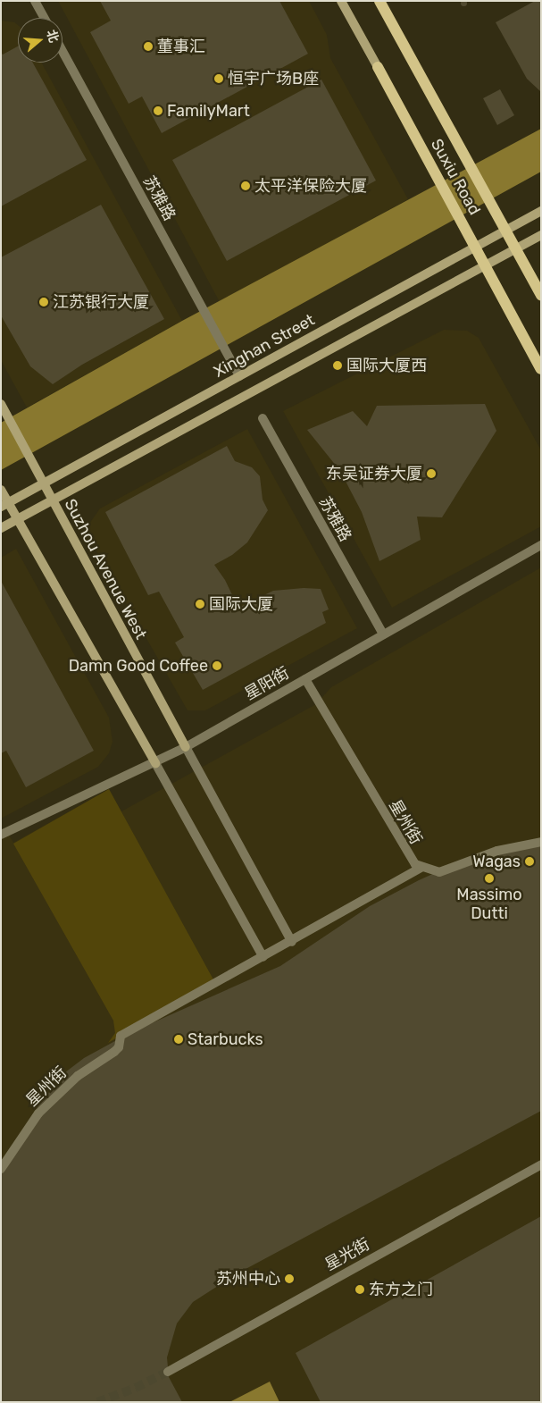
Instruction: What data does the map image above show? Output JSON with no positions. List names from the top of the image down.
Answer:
{
  "streets": {
    "main road": ["Suxiu Road", "Xinghan Street", "Suzhou Avenue West"],
    "street": [
      "苏雅路",
      "星阳街",
      "星州街",
      "星光街"
    ]
  },
  "crossings": [
    ["Suxiu Road", "Xinghan Street"],
    ["苏雅路", "Xinghan Street"],
    ["苏雅路", "星阳街"],
    ["Xinghan Street", "Suzhou Avenue West"],
    ["Suzhou Avenue West", "星阳街"],
    ["星阳街", "星州街"]
  ],
  "places": [
    "董事汇",
    "恒宇广场B座",
    "FamilyMart",
    "太平洋保险大厦",
    "江苏银行大厦",
    "国际大厦西",
    "东吴证券大厦",
    "国际大厦",
    "Damn Good Coffee",
    "Wagas",
    "Massimo Dutti",
    "Starbucks",
    "苏州中心",
    "东方之门"
  ],
  "north": "right"
}
